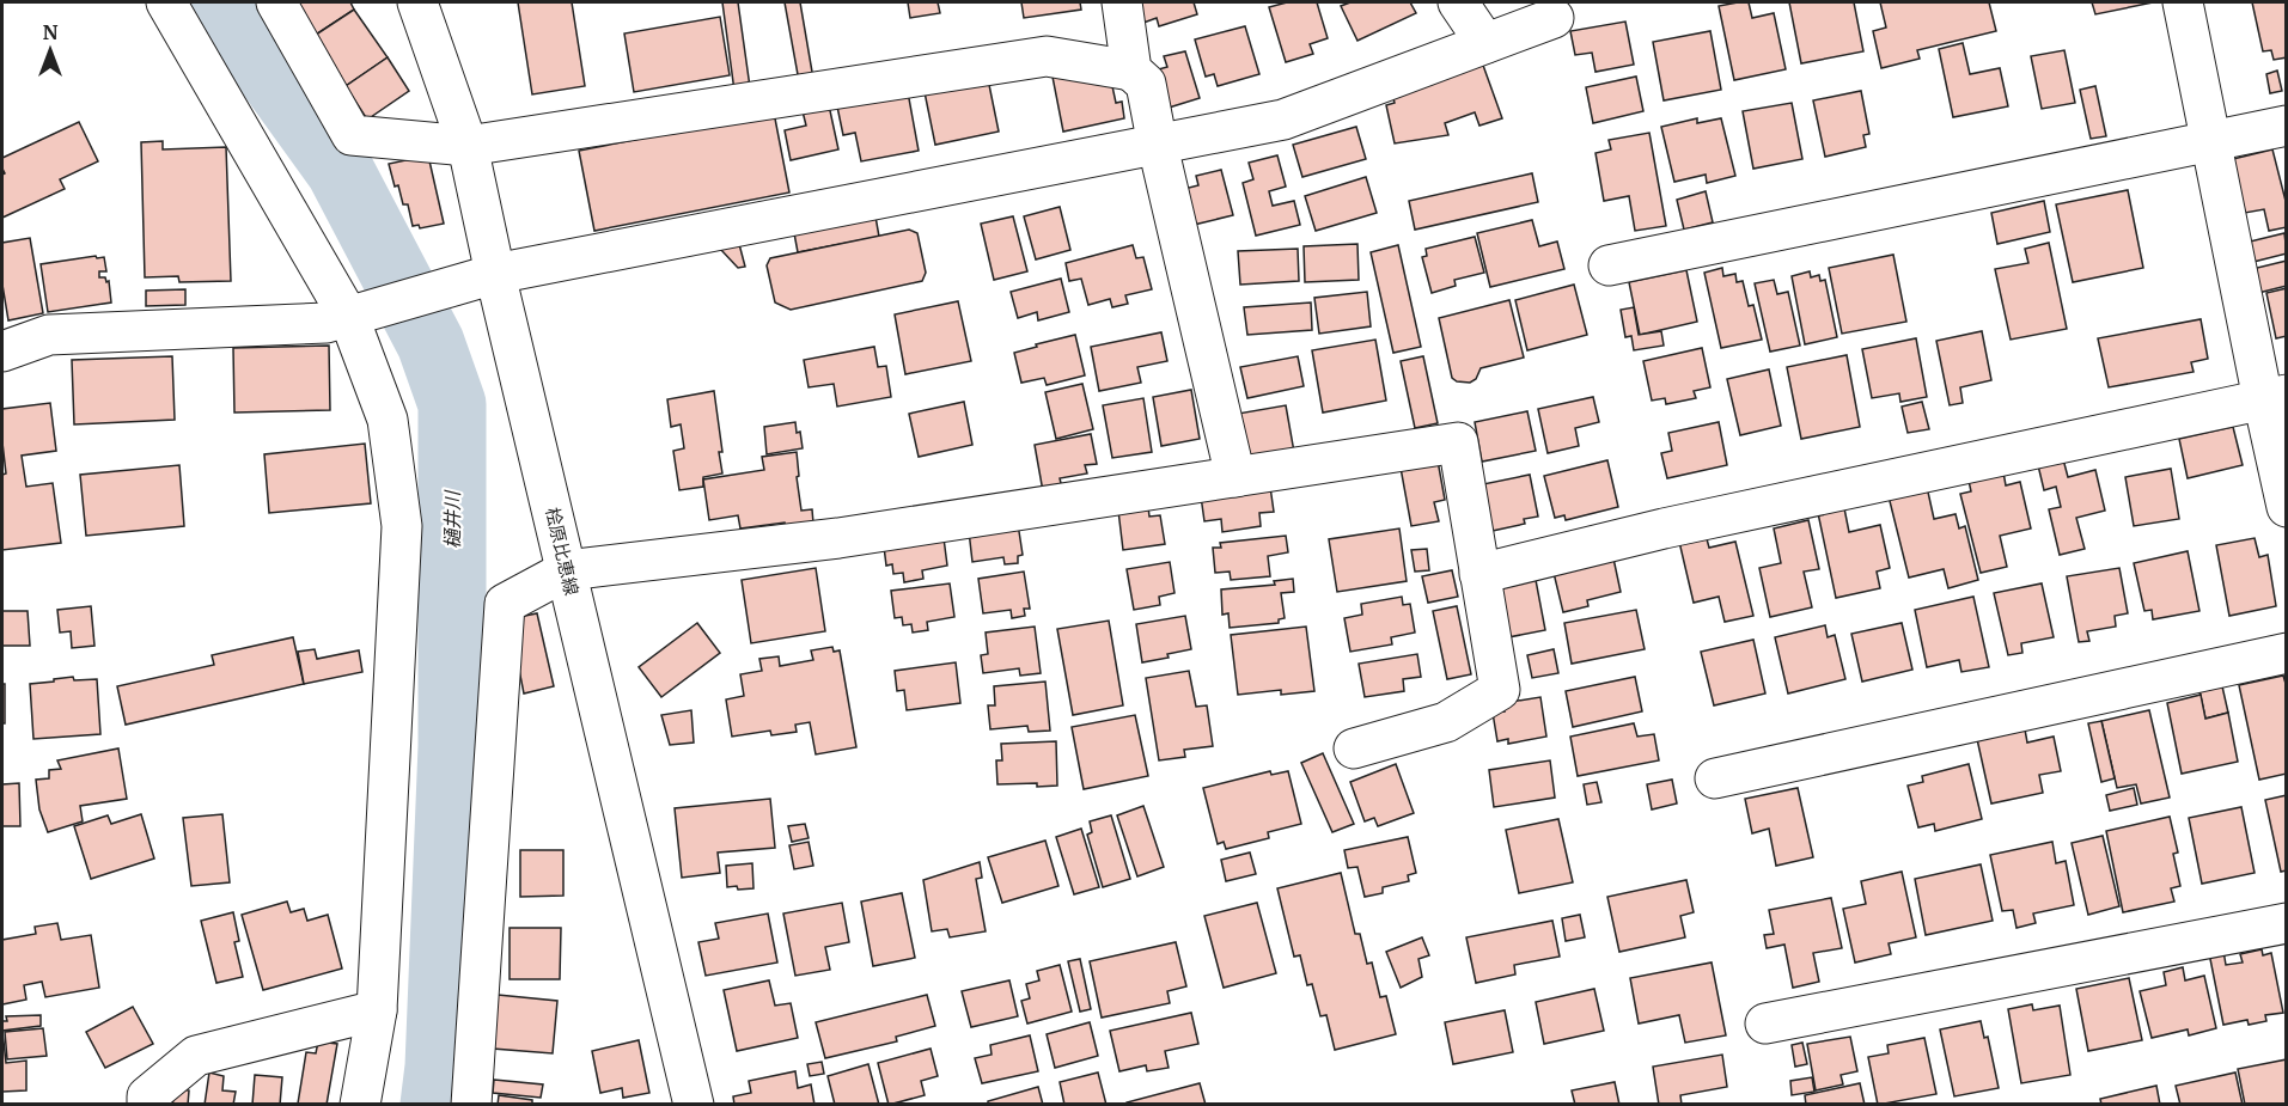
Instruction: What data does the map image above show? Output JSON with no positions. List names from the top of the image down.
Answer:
{
  "streets": {
    "street": ["桧原比恵線"]
  },
  "water": ["樋井川"],
  "north": "top"
}
